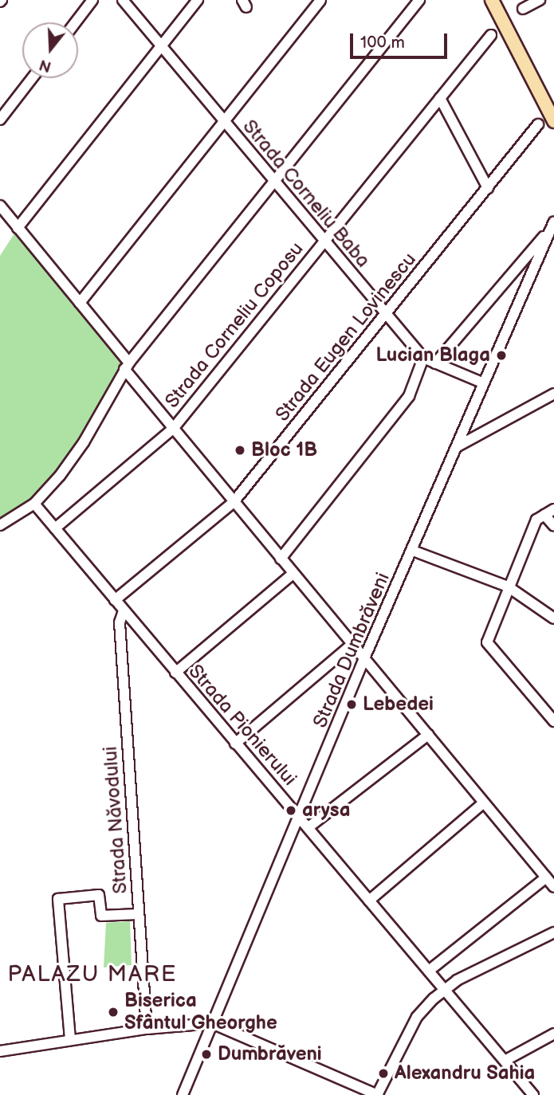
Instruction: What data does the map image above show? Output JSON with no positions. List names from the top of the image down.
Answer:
{
  "streets": {
    "street": [
      "Strada Corneliu Baba",
      "Strada Corneliu Coposu",
      "Strada Eugen Lovinescu",
      "Strada Dumbrăveni",
      "Strada Pionierului",
      "Strada Năvodului"
    ]
  },
  "crossings": [
    ["Strada Corneliu Baba", "Strada Corneliu Coposu"],
    ["Strada Corneliu Baba", "Strada Eugen Lovinescu"],
    ["Strada Corneliu Baba", "Strada Dumbrăveni"],
    ["Strada Corneliu Coposu", "Strada Pionierului"],
    ["Strada Eugen Lovinescu", "Strada Pionierului"],
    ["Strada Dumbrăveni", "Strada Pionierului"],
    ["Strada Pionierului", "Strada Năvodului"]
  ],
  "districts": ["PALAZU MARE"],
  "places": [
    "Lucian Blaga",
    "Bloc 1B",
    "Lebedei",
    "arysa",
    "Biserica Sfântul Gheorghe",
    "Dumbrăveni",
    "Alexandru Sahia"
  ],
  "scale_bar": "100 m",
  "north": "bottom"
}
